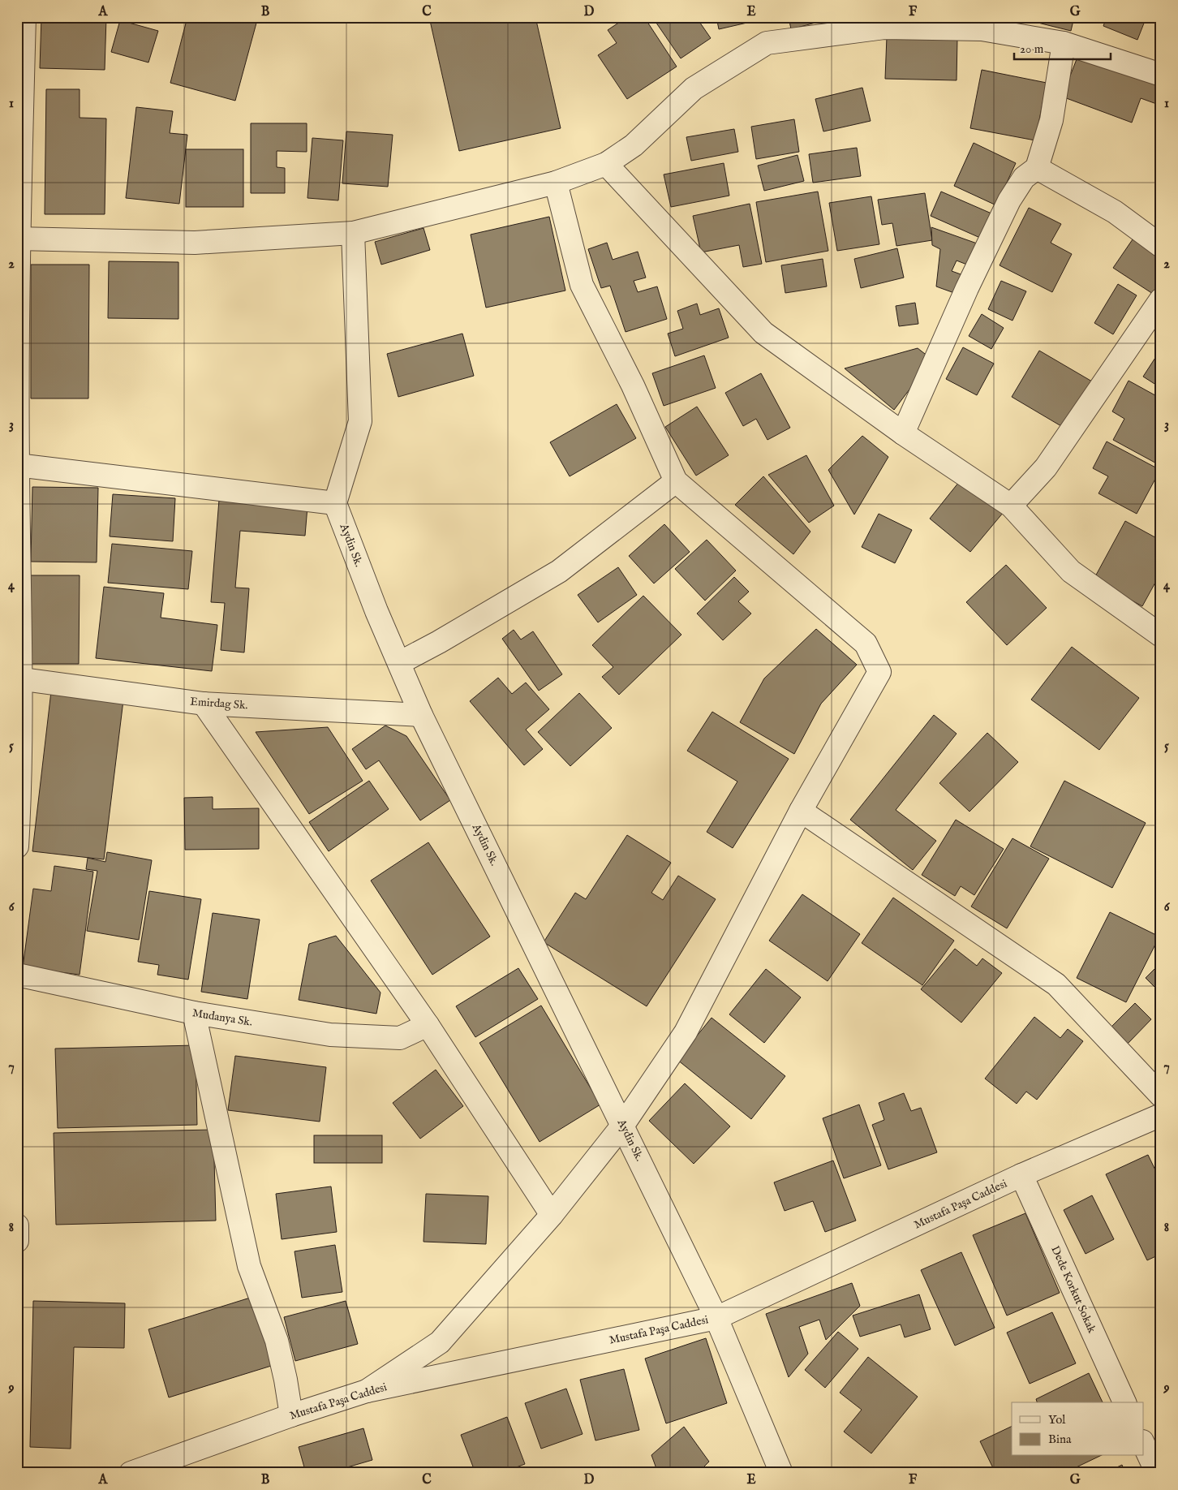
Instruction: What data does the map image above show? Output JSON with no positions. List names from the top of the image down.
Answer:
{
  "streets": {
    "street": [
      "Aydin Sk.",
      "Emirdag Sk.",
      "Mudanya Sk.",
      "Mustafa Paşa Caddesi",
      "Dede Korkut Sokak"
    ]
  },
  "crossings": [
    ["Aydin Sk.", "Emirdag Sk."],
    ["Aydin Sk.", "Mustafa Paşa Caddesi"],
    ["Mustafa Paşa Caddesi", "Dede Korkut Sokak"]
  ],
  "legend": ["Yol", "Bina"],
  "scale_bar": "20 m",
  "grid": {
    "columns": [
      "A",
      "B",
      "C",
      "D",
      "E",
      "F",
      "G"
    ],
    "rows": [
      "1",
      "2",
      "3",
      "4",
      "5",
      "6",
      "7",
      "8",
      "9"
    ]
  }
}
